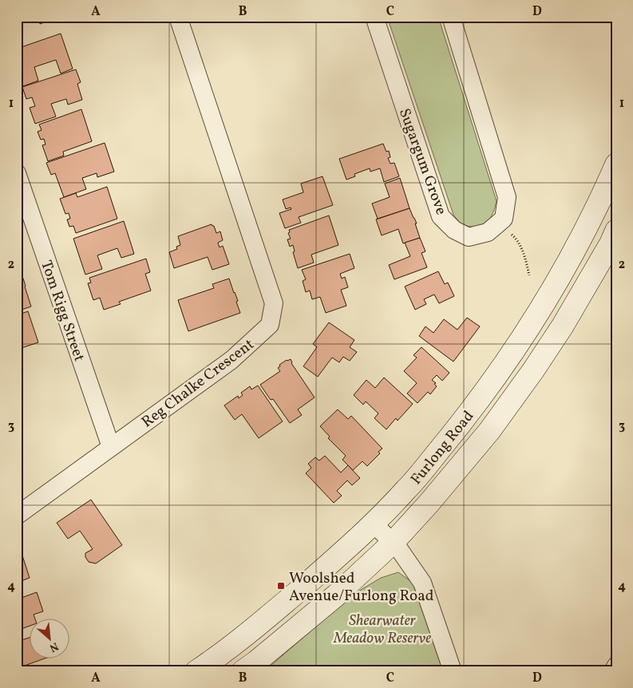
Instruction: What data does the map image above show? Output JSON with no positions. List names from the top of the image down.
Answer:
{
  "streets": {
    "main road": ["Furlong Road"],
    "street": ["Sugargum Grove", "Tom Rigg Street", "Reg Chalke Crescent"]
  },
  "crossings": [
    ["Tom Rigg Street", "Reg Chalke Crescent"]
  ],
  "parks": ["Shearwater Meadow Reserve"],
  "places": {
    "transit": ["Woolshed Avenue/Furlong Road"]
  },
  "north": "bottom right",
  "grid": {
    "columns": [
      "A",
      "B",
      "C",
      "D"
    ],
    "rows": [
      "1",
      "2",
      "3",
      "4"
    ]
  }
}
